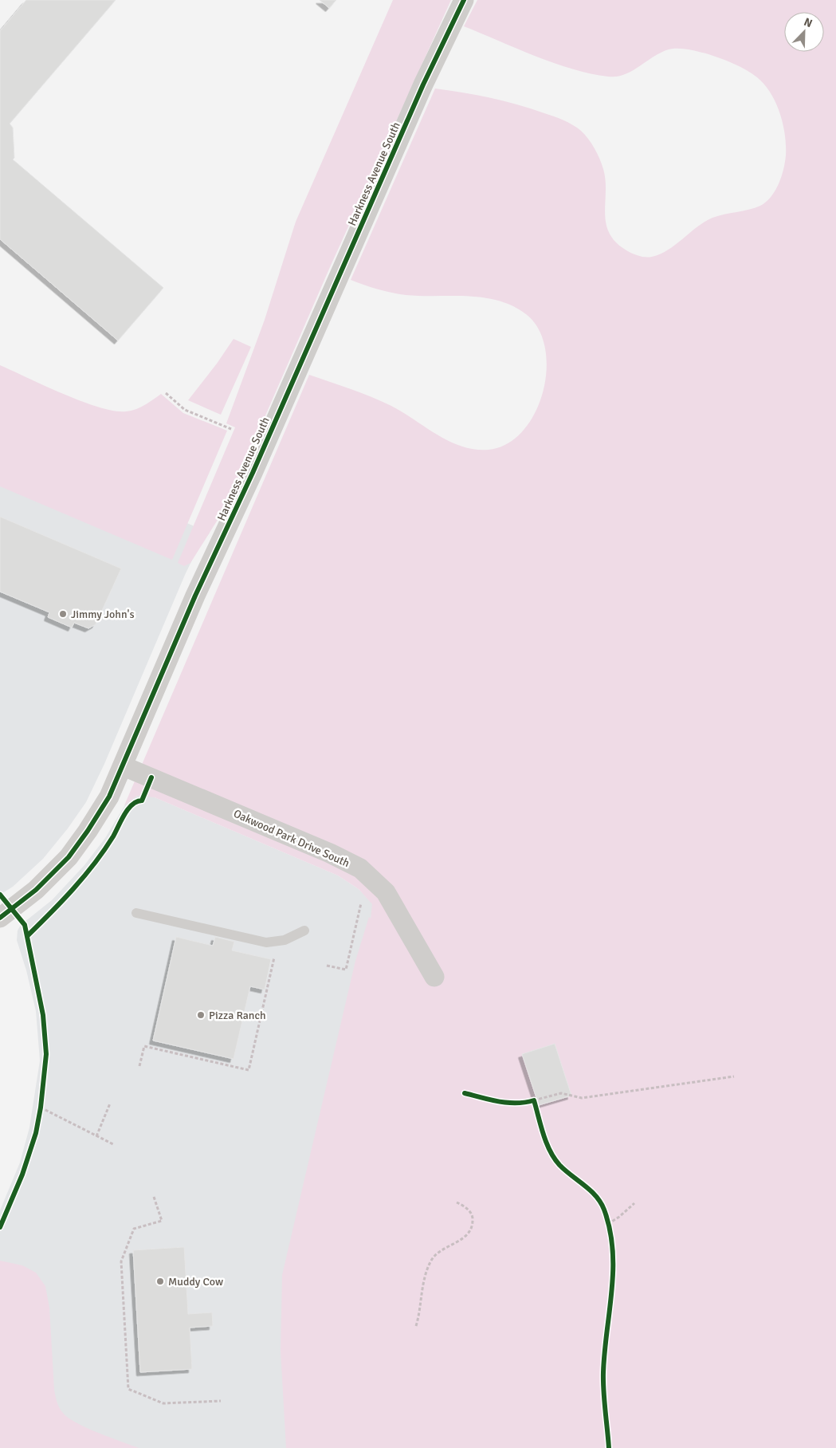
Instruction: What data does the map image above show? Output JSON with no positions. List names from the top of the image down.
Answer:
{
  "streets": {
    "street": ["Harkness Avenue South", "Oakwood Park Drive South"]
  },
  "crossings": [
    ["Harkness Avenue South", "Oakwood Park Drive South"]
  ],
  "places": ["Jimmy John's", "Pizza Ranch", "Muddy Cow"],
  "north": "top right"
}
